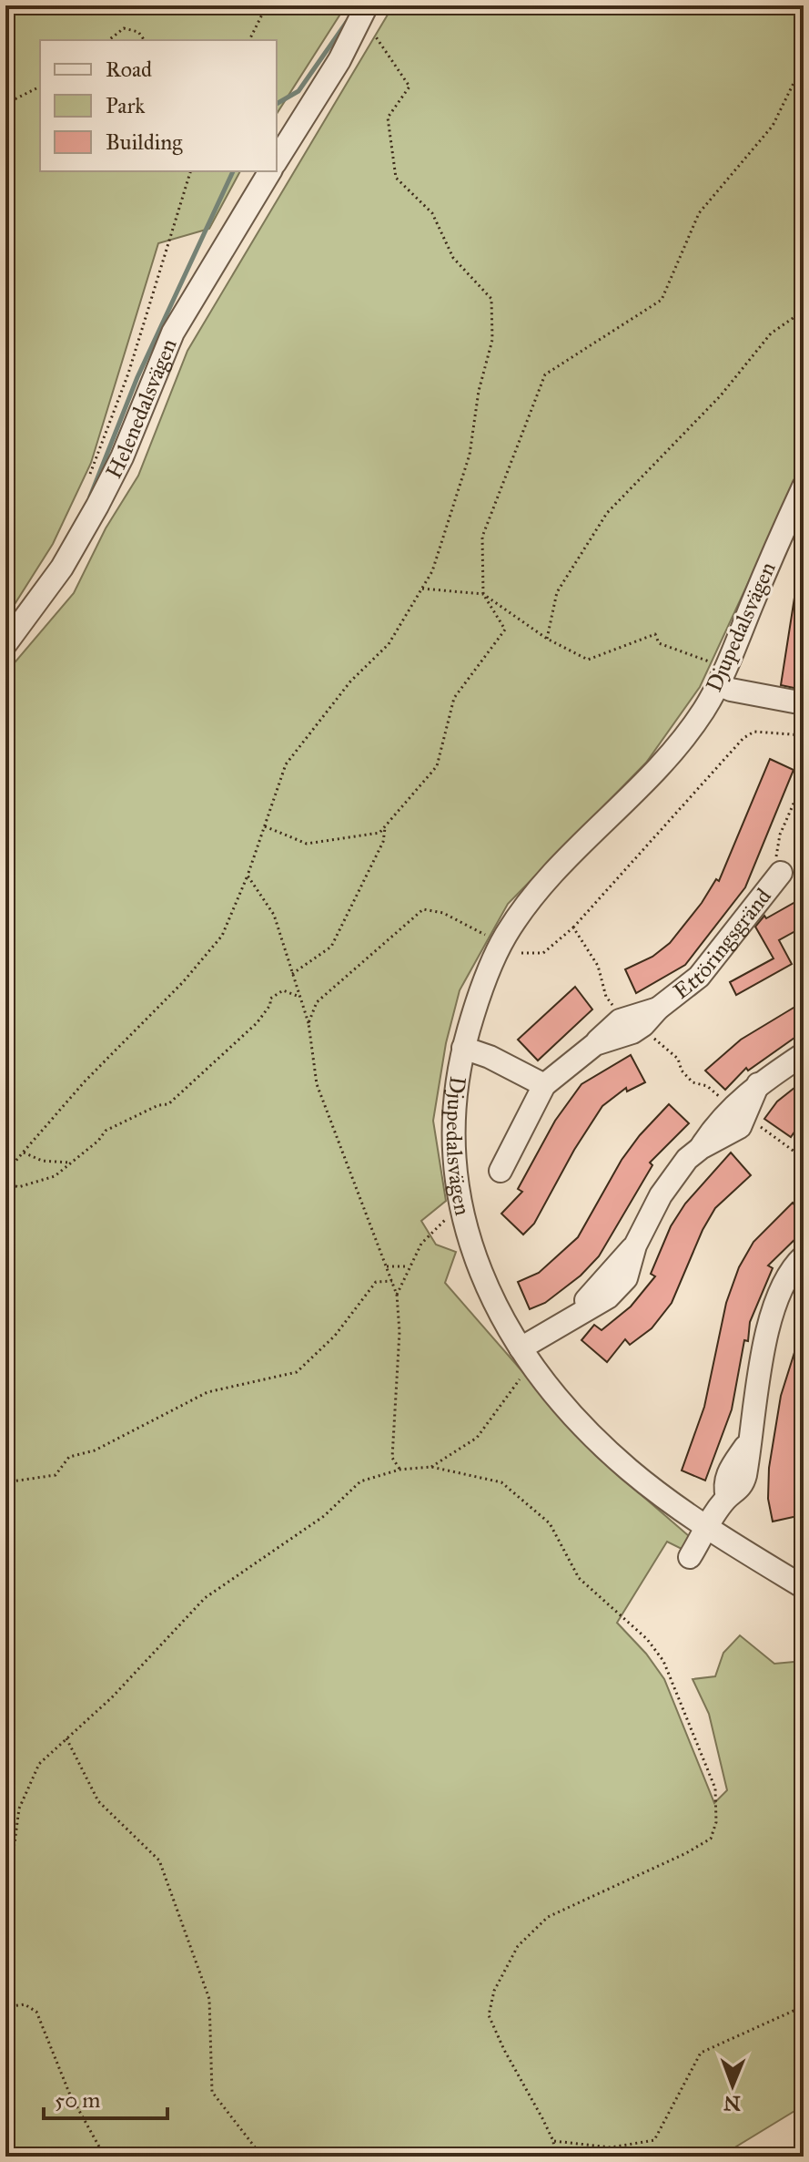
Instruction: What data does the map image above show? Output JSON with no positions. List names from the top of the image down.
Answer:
{
  "streets": {
    "street": ["Helenedalsvägen", "Djupedalsvägen", "Ettöringsgränd"]
  },
  "legend": ["Road", "Park", "Building"],
  "scale_bar": "50 m",
  "north": "bottom"
}
